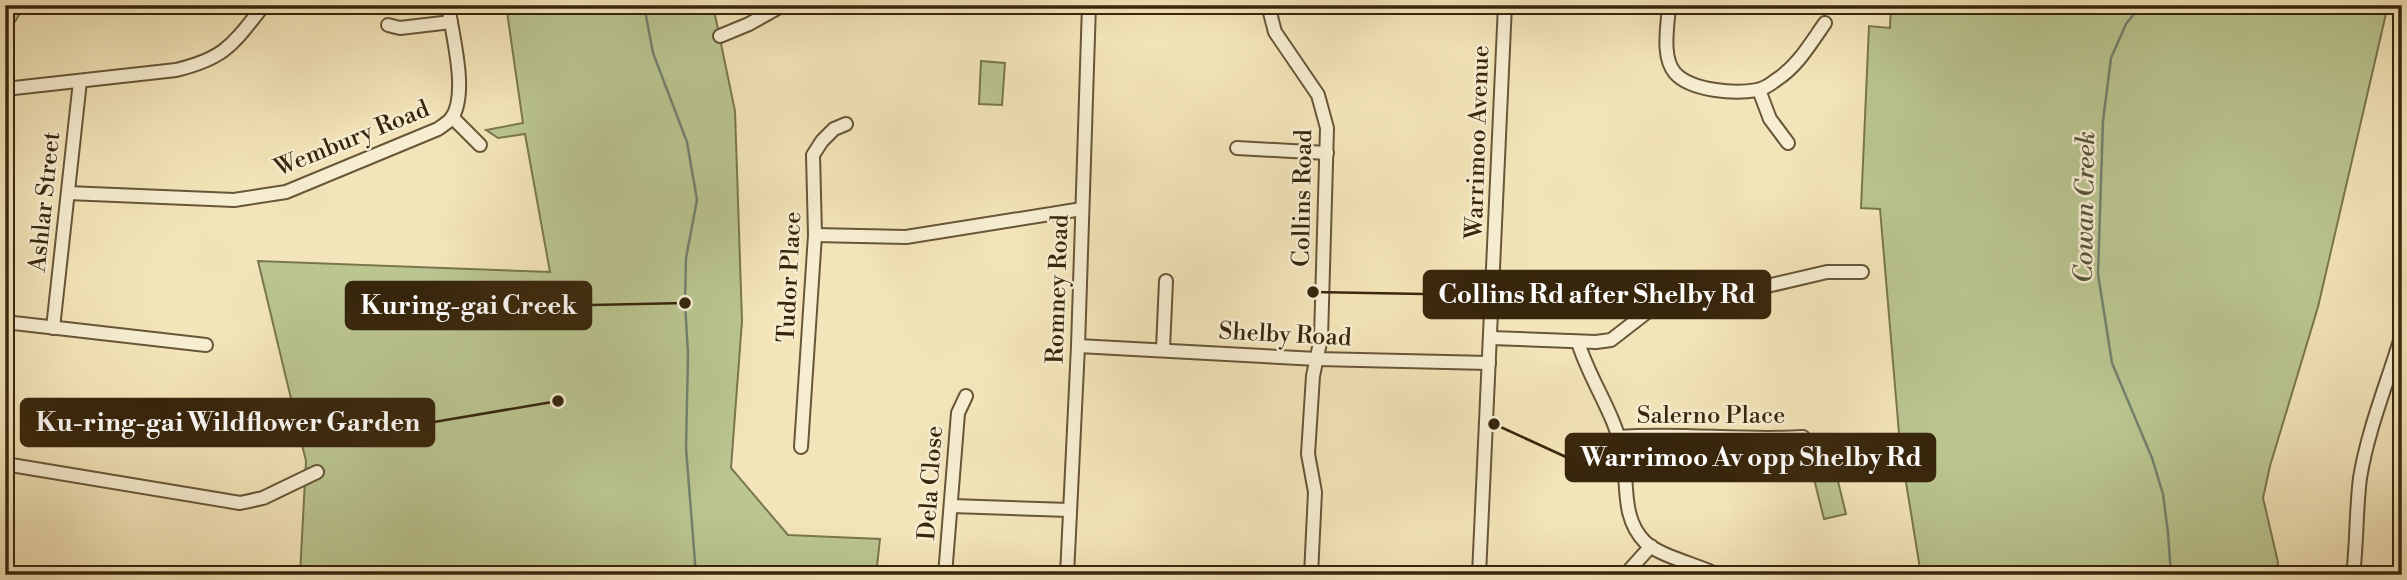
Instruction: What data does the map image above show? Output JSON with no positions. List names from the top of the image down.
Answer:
{
  "streets": {
    "street": [
      "Wembury Road",
      "Warrimoo Avenue",
      "Collins Road",
      "Ashlar Street",
      "Tudor Place",
      "Romney Road",
      "Shelby Road",
      "Salerno Place",
      "Dela Close"
    ]
  },
  "crossings": [
    ["Wembury Road", "Ashlar Street"],
    ["Warrimoo Avenue", "Shelby Road"],
    ["Collins Road", "Shelby Road"],
    ["Romney Road", "Shelby Road"]
  ],
  "water": ["Cowan Creek"],
  "places": [
    "Collins Rd after Shelby Rd",
    "Kuring-gai Creek",
    "Ku-ring-gai Wildflower Garden",
    "Warrimoo Av opp Shelby Rd"
  ]
}
